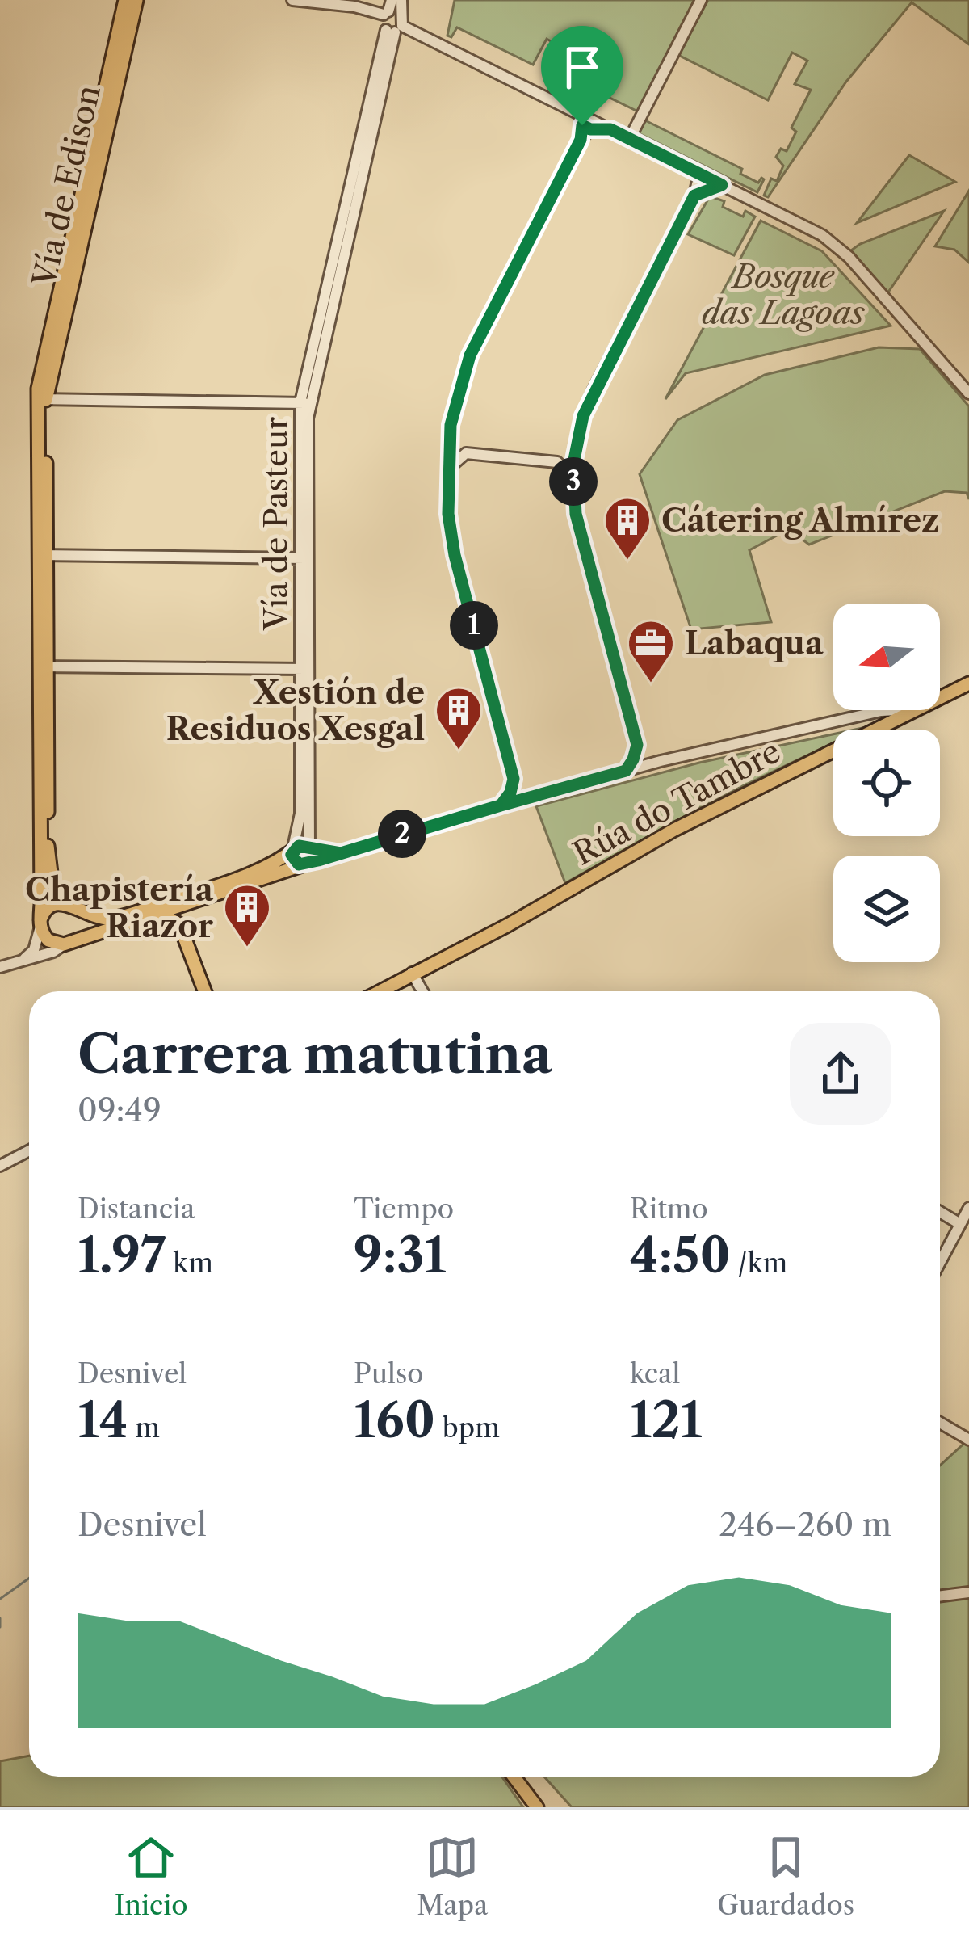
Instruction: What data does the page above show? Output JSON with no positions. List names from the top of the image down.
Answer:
{
  "streets": {
    "main road": ["Vía de Edison", "Rúa do Tambre"],
    "street": ["Vía de Pasteur"]
  },
  "parks": ["Bosque das Lagoas"],
  "places": {
    "building": ["Cátering Almírez", "Xestión de Residuos Xesgal", "Chapistería Riazor"],
    "office": ["Labaqua"]
  },
  "north": "left",
  "page": {
    "pins": ["3", "1", "2"],
    "heading": ["Carrera matutina", "09:49"],
    "stats": [
      ["Distancia", "1.97 km"],
      ["Tiempo", "9:31"],
      ["Ritmo", "4:50 /km"],
      ["Desnivel", "14 m"],
      ["Pulso", "160 bpm"],
      ["kcal", "121"]
    ],
    "chart": ["Desnivel", "246–260 m"],
    "tabs": ["Inicio", "Mapa", "Guardados"]
  }
}
